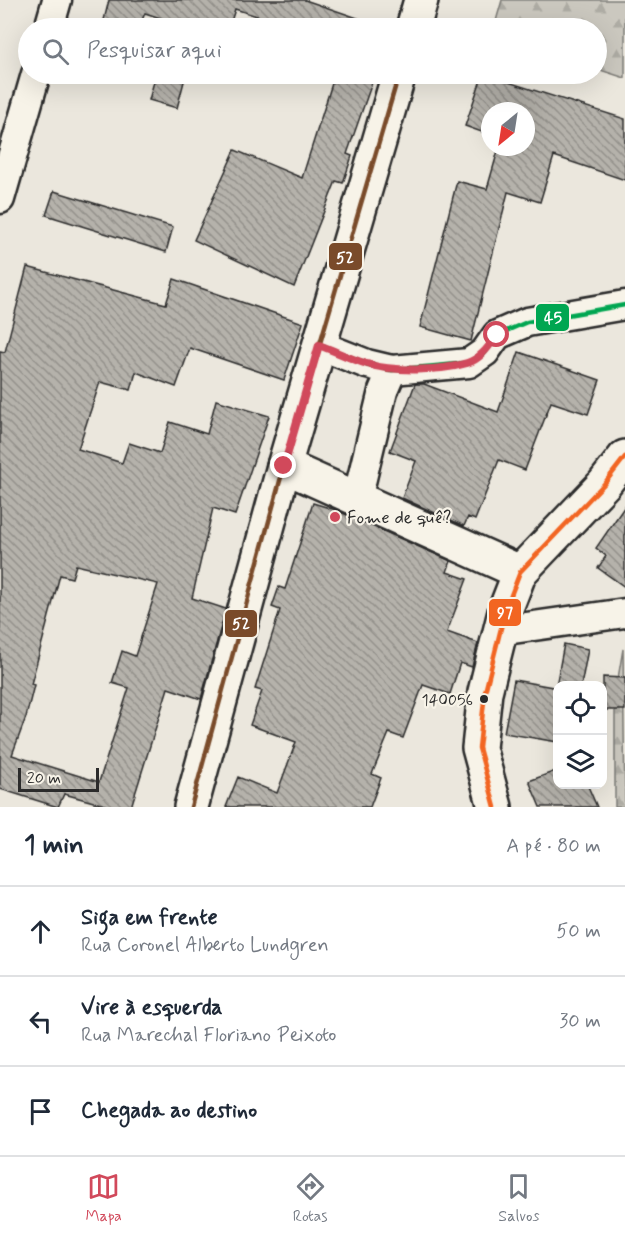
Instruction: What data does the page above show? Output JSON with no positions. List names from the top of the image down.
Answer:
{
  "places": ["Fome de quê?", "140056"],
  "lines": ["transit line 52", "transit line 45", "transit line 97"],
  "scale_bar": "20 m",
  "north": "bottom left",
  "page": {
    "search": "Pesquisar aqui",
    "scale": "20 m",
    "heading": ["1 min", "A pé · 80 m"],
    "list": [
      ["Siga em frente", "Rua Coronel Alberto Lundgren", "50 m"],
      ["Vire à esquerda", "Rua Marechal Floriano Peixoto", "30 m"],
      "Chegada ao destino"
    ],
    "nav": ["Mapa", "Rotas", "Salvos"]
  }
}
